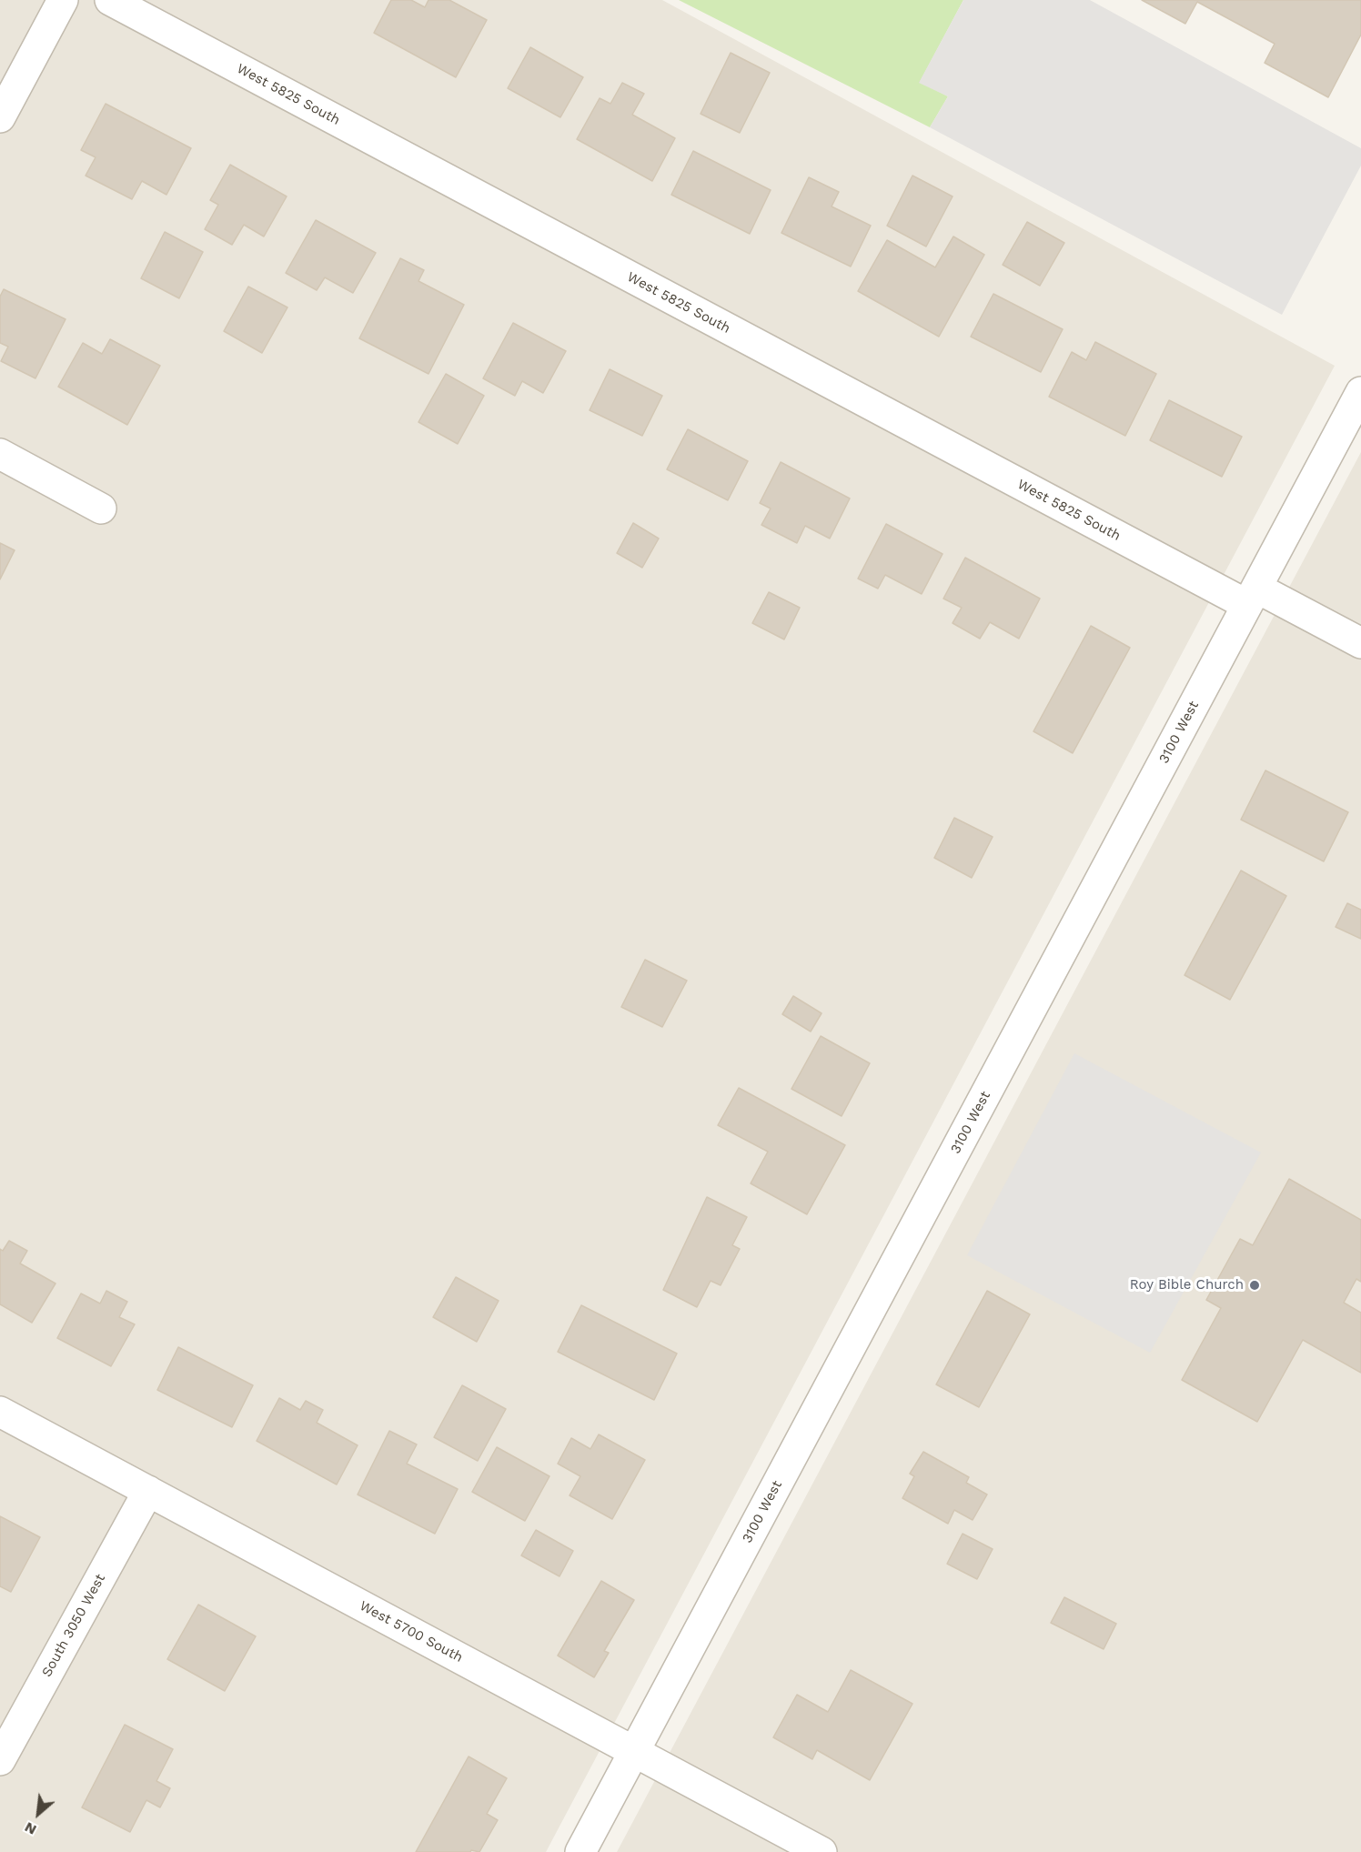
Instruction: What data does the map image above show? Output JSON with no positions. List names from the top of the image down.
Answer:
{
  "streets": {
    "street": [
      "West 5825 South",
      "3100 West",
      "South 3050 West",
      "West 5700 South"
    ]
  },
  "crossings": [
    ["West 5825 South", "3100 West"],
    ["3100 West", "West 5700 South"],
    ["South 3050 West", "West 5700 South"]
  ],
  "places": ["Roy Bible Church"],
  "north": "bottom left"
}
